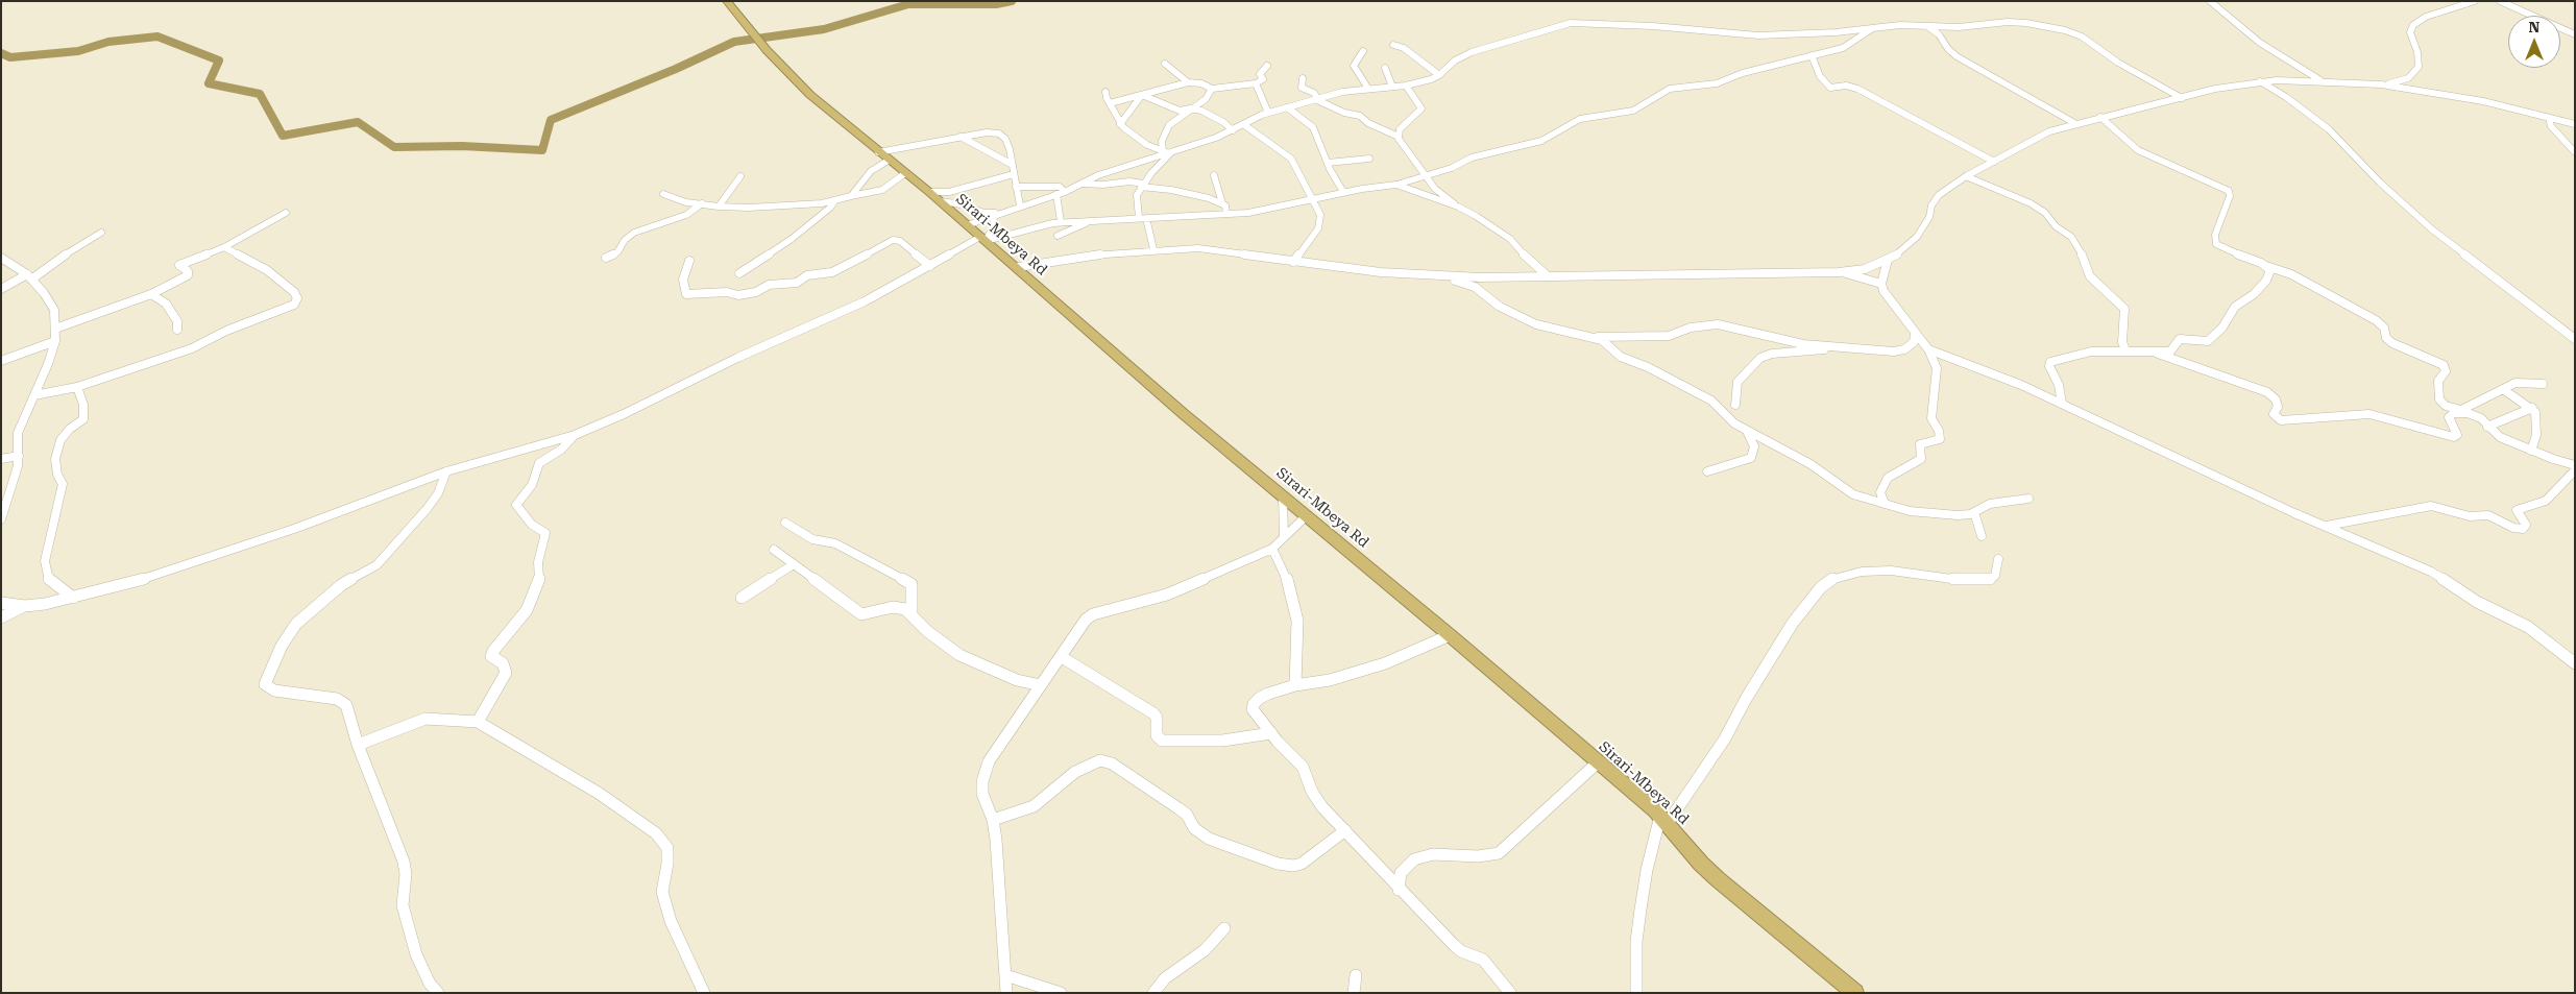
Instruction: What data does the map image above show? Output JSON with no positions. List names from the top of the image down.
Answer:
{
  "streets": {
    "highway": ["Sirari-Mbeya Rd"]
  },
  "north": "top"
}
